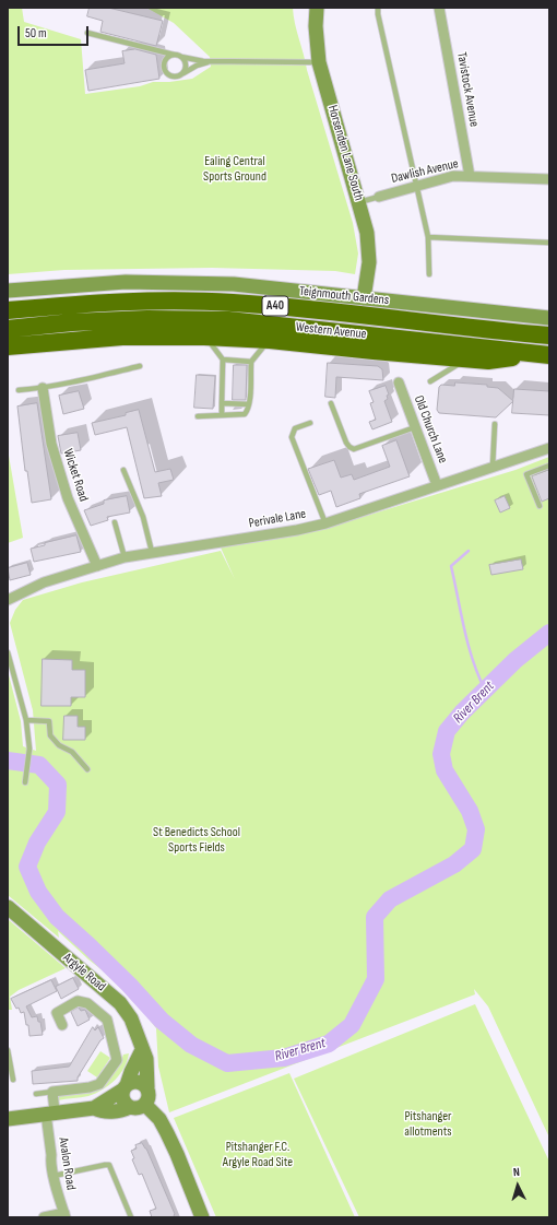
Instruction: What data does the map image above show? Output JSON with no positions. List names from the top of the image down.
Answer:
{
  "streets": {
    "highway": ["A40", "Western Avenue"],
    "main road": ["Horsenden Lane South", "Teignmouth Gardens", "Argyle Road"],
    "street": [
      "Tavistock Avenue",
      "Dawlish Avenue",
      "Old Church Lane",
      "Wicket Road",
      "Perivale Lane",
      "Avalon Road"
    ]
  },
  "crossings": [
    ["Tavistock Avenue", "Dawlish Avenue"],
    ["Horsenden Lane South", "Dawlish Avenue"],
    ["Horsenden Lane South", "Teignmouth Gardens"],
    ["A40", "Western Avenue"],
    ["Old Church Lane", "Perivale Lane"],
    ["Wicket Road", "Perivale Lane"]
  ],
  "water": ["River Brent"],
  "parks": [
    "Ealing Central Sports Ground",
    "St Benedicts School Sports Fields",
    "Pitshanger allotments",
    "Pitshanger F.C. Argyle Road Site"
  ],
  "scale_bar": "50 m",
  "north": "top"
}
